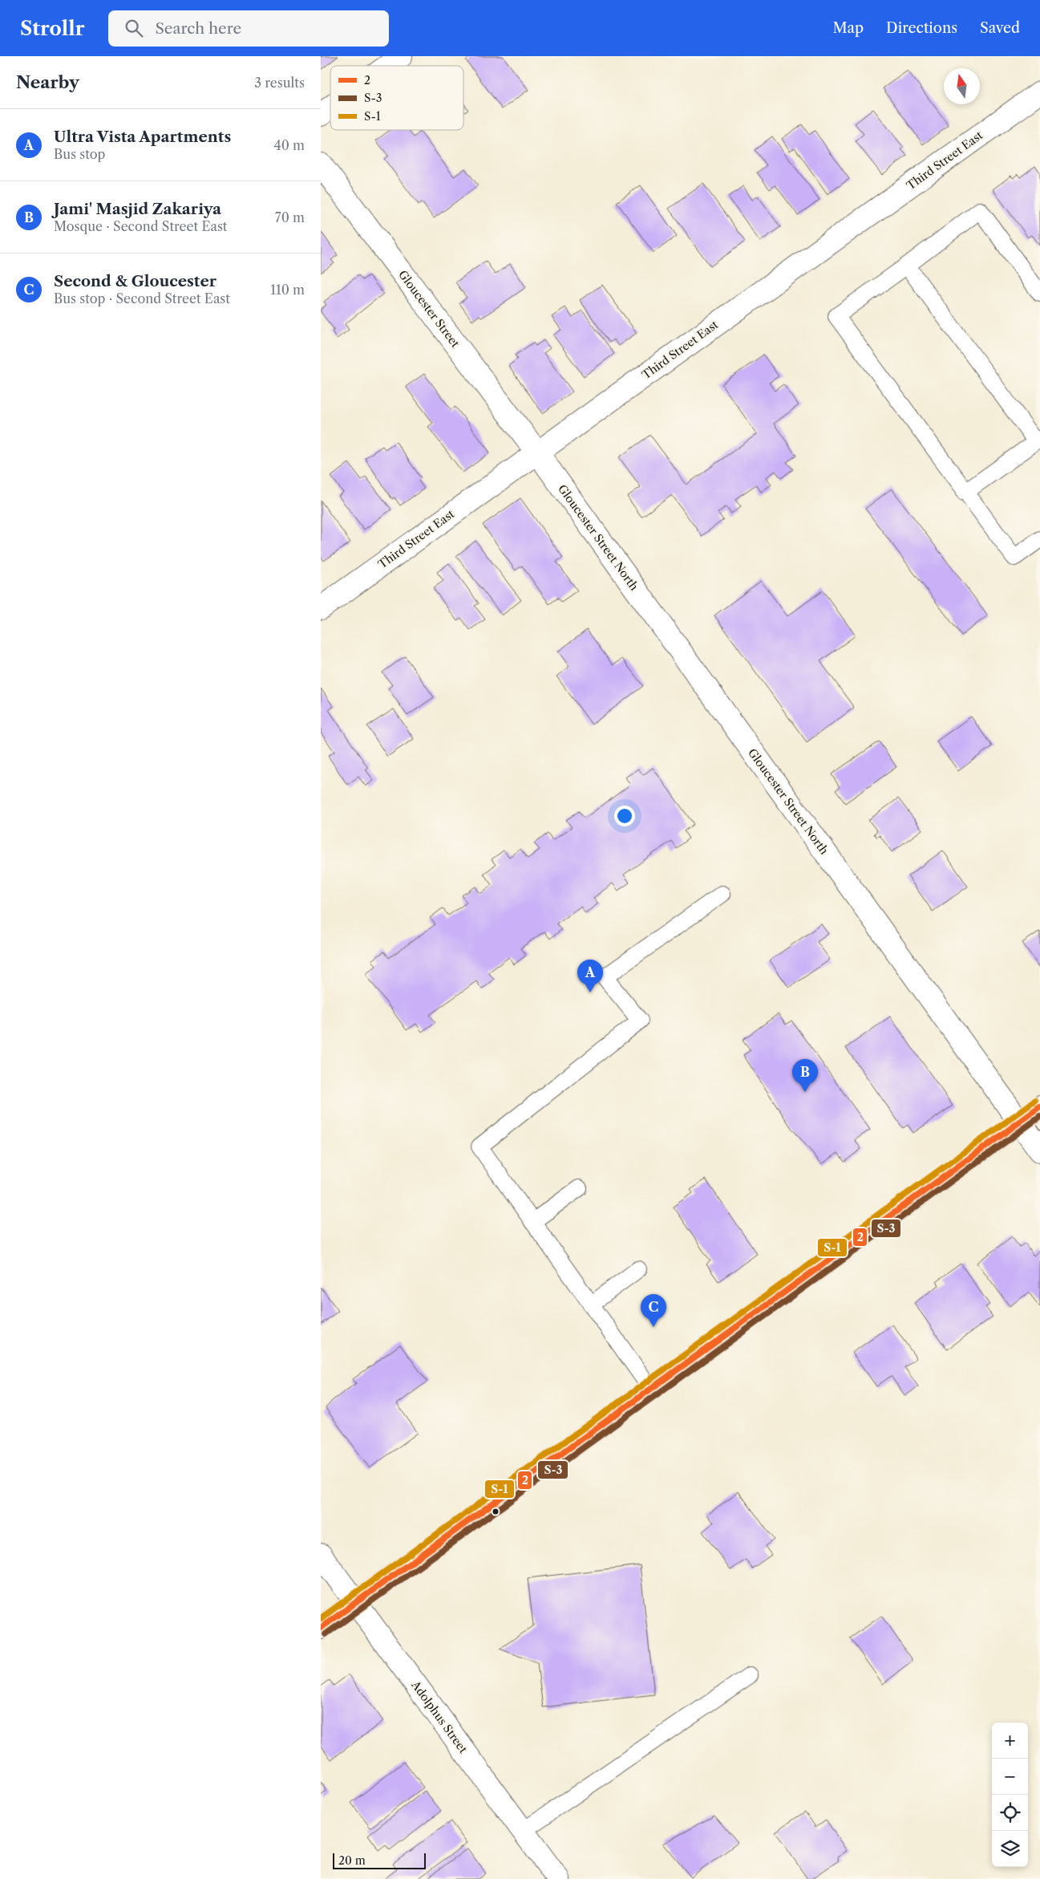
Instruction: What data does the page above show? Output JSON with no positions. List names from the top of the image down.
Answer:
{
  "streets": {
    "street": [
      "Third Street East",
      "Gloucester Street",
      "Gloucester Street North",
      "Adolphus Street"
    ]
  },
  "crossings": [
    ["Third Street East", "Gloucester Street"],
    ["Third Street East", "Gloucester Street North"],
    ["Gloucester Street", "Gloucester Street North"]
  ],
  "lines": ["transit line S-1", "transit line 2", "transit line S-3"],
  "legend": ["2", "S-3", "S-1"],
  "scale_bar": "20 m",
  "north": "top",
  "page": {
    "header": "Strollr",
    "search": "Search here",
    "nav": ["Map", "Directions", "Saved"],
    "heading": ["Nearby", "3 results"],
    "list": [
      {
        "mark": "A",
        "name": "Ultra Vista Apartments",
        "note": "Bus stop",
        "value": "40 m"
      },
      {
        "mark": "B",
        "name": "Jami' Masjid Zakariya",
        "note": "Mosque · Second Street East",
        "value": "70 m"
      },
      {
        "mark": "C",
        "name": "Second & Gloucester",
        "note": "Bus stop · Second Street East",
        "value": "110 m"
      }
    ],
    "pins": ["A", "B", "C"],
    "map_buttons": ["+", "−"],
    "scale": "20 m"
  }
}
